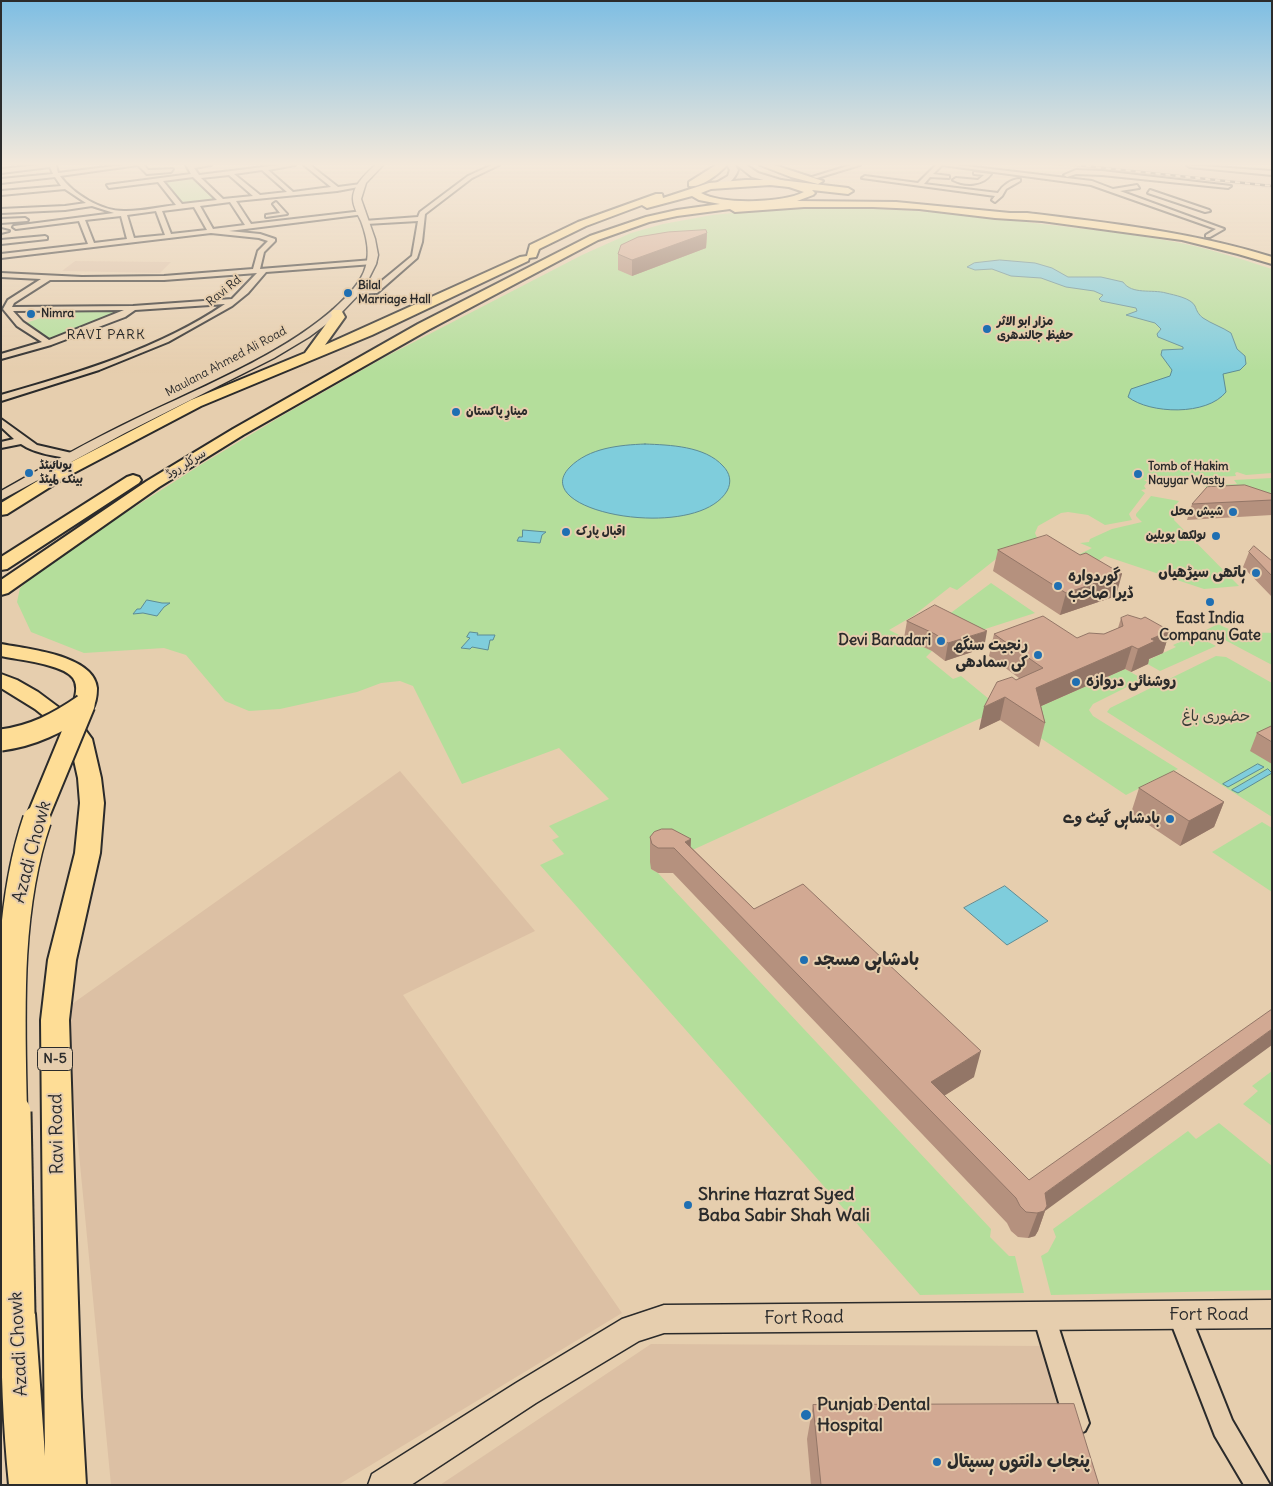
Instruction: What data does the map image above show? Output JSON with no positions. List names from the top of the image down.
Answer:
{
  "streets": {
    "main road": [
      "سرکلر روڈ",
      "Azadi Chowk",
      "N-5",
      "Ravi Road"
    ],
    "street": ["Ravi Rd", "Maulana Ahmed Ali Road", "Fort Road"]
  },
  "districts": ["RAVI PARK"],
  "parks": ["حضوری باغ"],
  "places": [
    "Bilal Marriage Hall",
    "Nimra",
    "مزار ابو الاثر حفیظ جالندھری",
    "مینارِ پاکستان",
    "یونائیٹڈ بینک لمیٹڈ",
    "Tomb of Hakim Nayyar Wasty",
    "شیش محل",
    "اقبال پارک",
    "نولکھا پویلین",
    "ہاتھی سیڑھیاں",
    "گوردوارہ ڈیرا صاحب",
    "East India Company Gate",
    "Devi Baradari",
    "رنجیت سنگھ کی سمادھی",
    "روشنائی دروازہ",
    "بادشاہی گیٹ وے",
    "بادشاہی مسجد",
    "Shrine Hazrat Syed Baba Sabir Shah Wali",
    "Punjab Dental Hospital",
    "پنجاب دانتوں ہسپتال"
  ]
}
